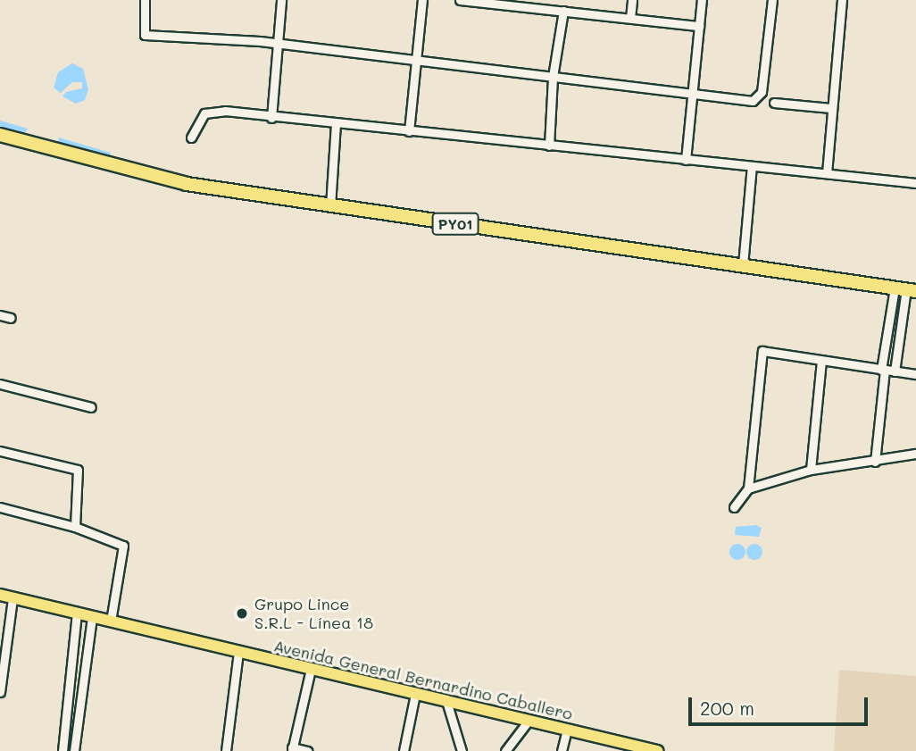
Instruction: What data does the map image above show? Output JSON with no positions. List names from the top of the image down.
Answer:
{
  "streets": {
    "highway": ["PY01"],
    "main road": ["Avenida General Bernardino Caballero"]
  },
  "places": ["Grupo Lince S.R.L - Línea 18"],
  "scale_bar": "200 m"
}
